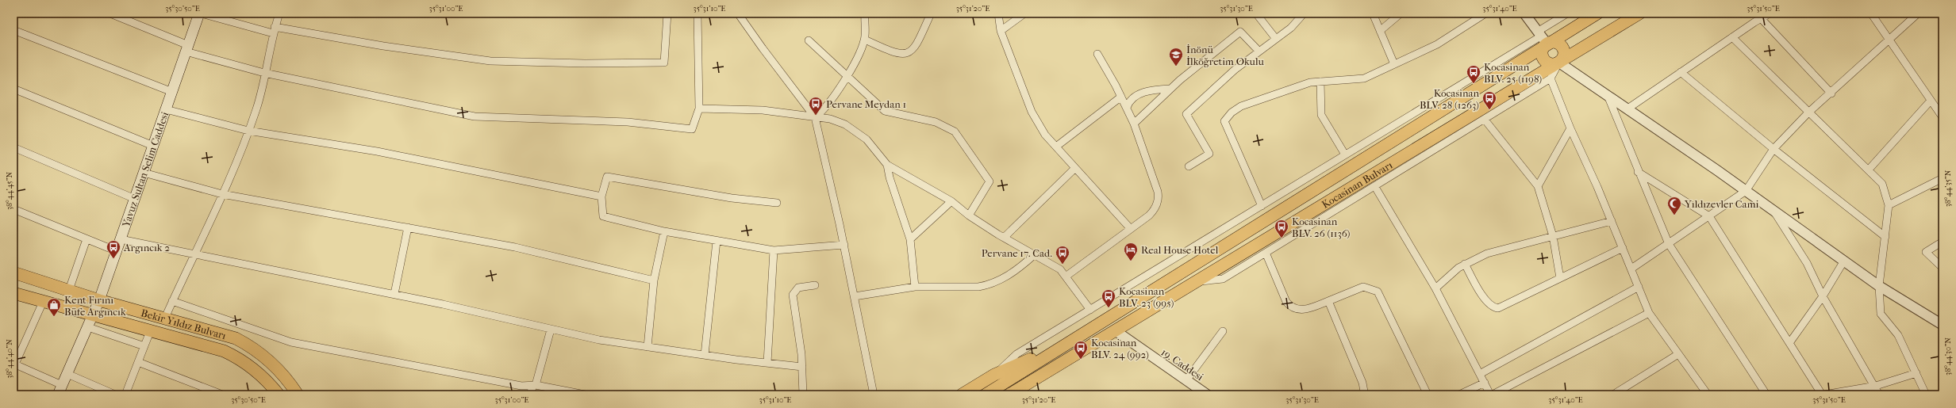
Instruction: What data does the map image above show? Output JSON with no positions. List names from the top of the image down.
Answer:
{
  "streets": {
    "main road": ["Yavuz Sultan Selim Caddesi", "Kocasinan Bulvarı", "Bekir Yıldız Bulvarı"],
    "street": ["19. Caddesi"]
  },
  "crossings": [
    ["Yavuz Sultan Selim Caddesi", "Bekir Yıldız Bulvarı"],
    ["Kocasinan Bulvarı", "19. Caddesi"]
  ],
  "places": {
    "school or university": ["İnönü İlköğretim Okulu"],
    "bus stop": [
      "Kocasinan BLV. 25 (1198)",
      "Kocasinan BLV. 28 (1263)",
      "Pervane Meydan 1",
      "Kocasinan BLV. 26 (1136)",
      "Argıncık 2",
      "Pervane 17. Cad.",
      "Kocasinan BLV. 23 (995)",
      "Kocasinan BLV. 24 (992)"
    ],
    "mosque": ["Yıldızevler Cami"],
    "hotel": ["Real House Hotel"],
    "shop": ["Kent Fırını Büfe Argıncık"]
  },
  "coordinates": [
    "35°30'50\"E",
    "35°31'00\"E",
    "35°31'10\"E",
    "35°31'20\"E",
    "35°31'30\"E",
    "35°31'40\"E",
    "35°31'50\"E",
    "38°44'35\"N",
    "38°44'45\"N",
    "38°44'30\"N",
    "38°44'40\"N"
  ]
}
